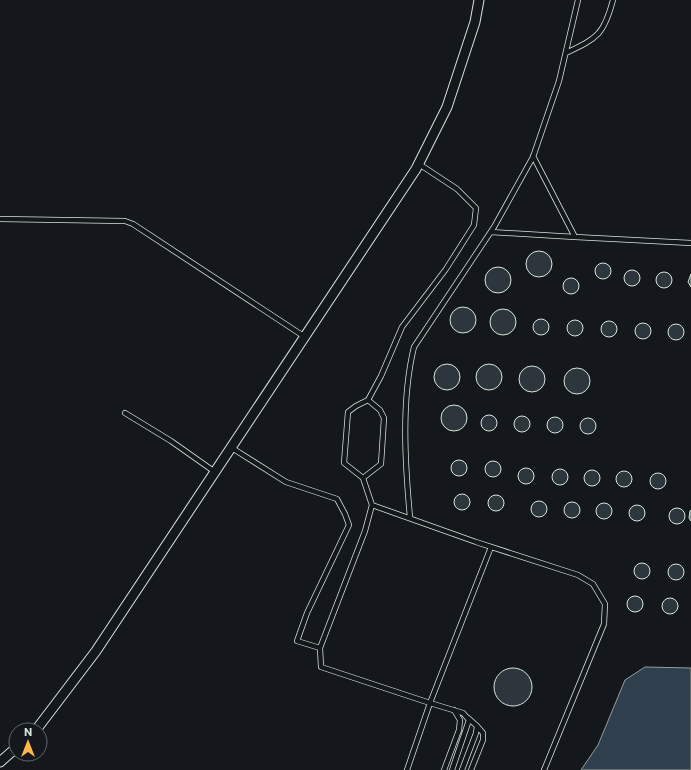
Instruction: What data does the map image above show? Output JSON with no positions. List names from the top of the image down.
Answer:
{
  "north": "top"
}
